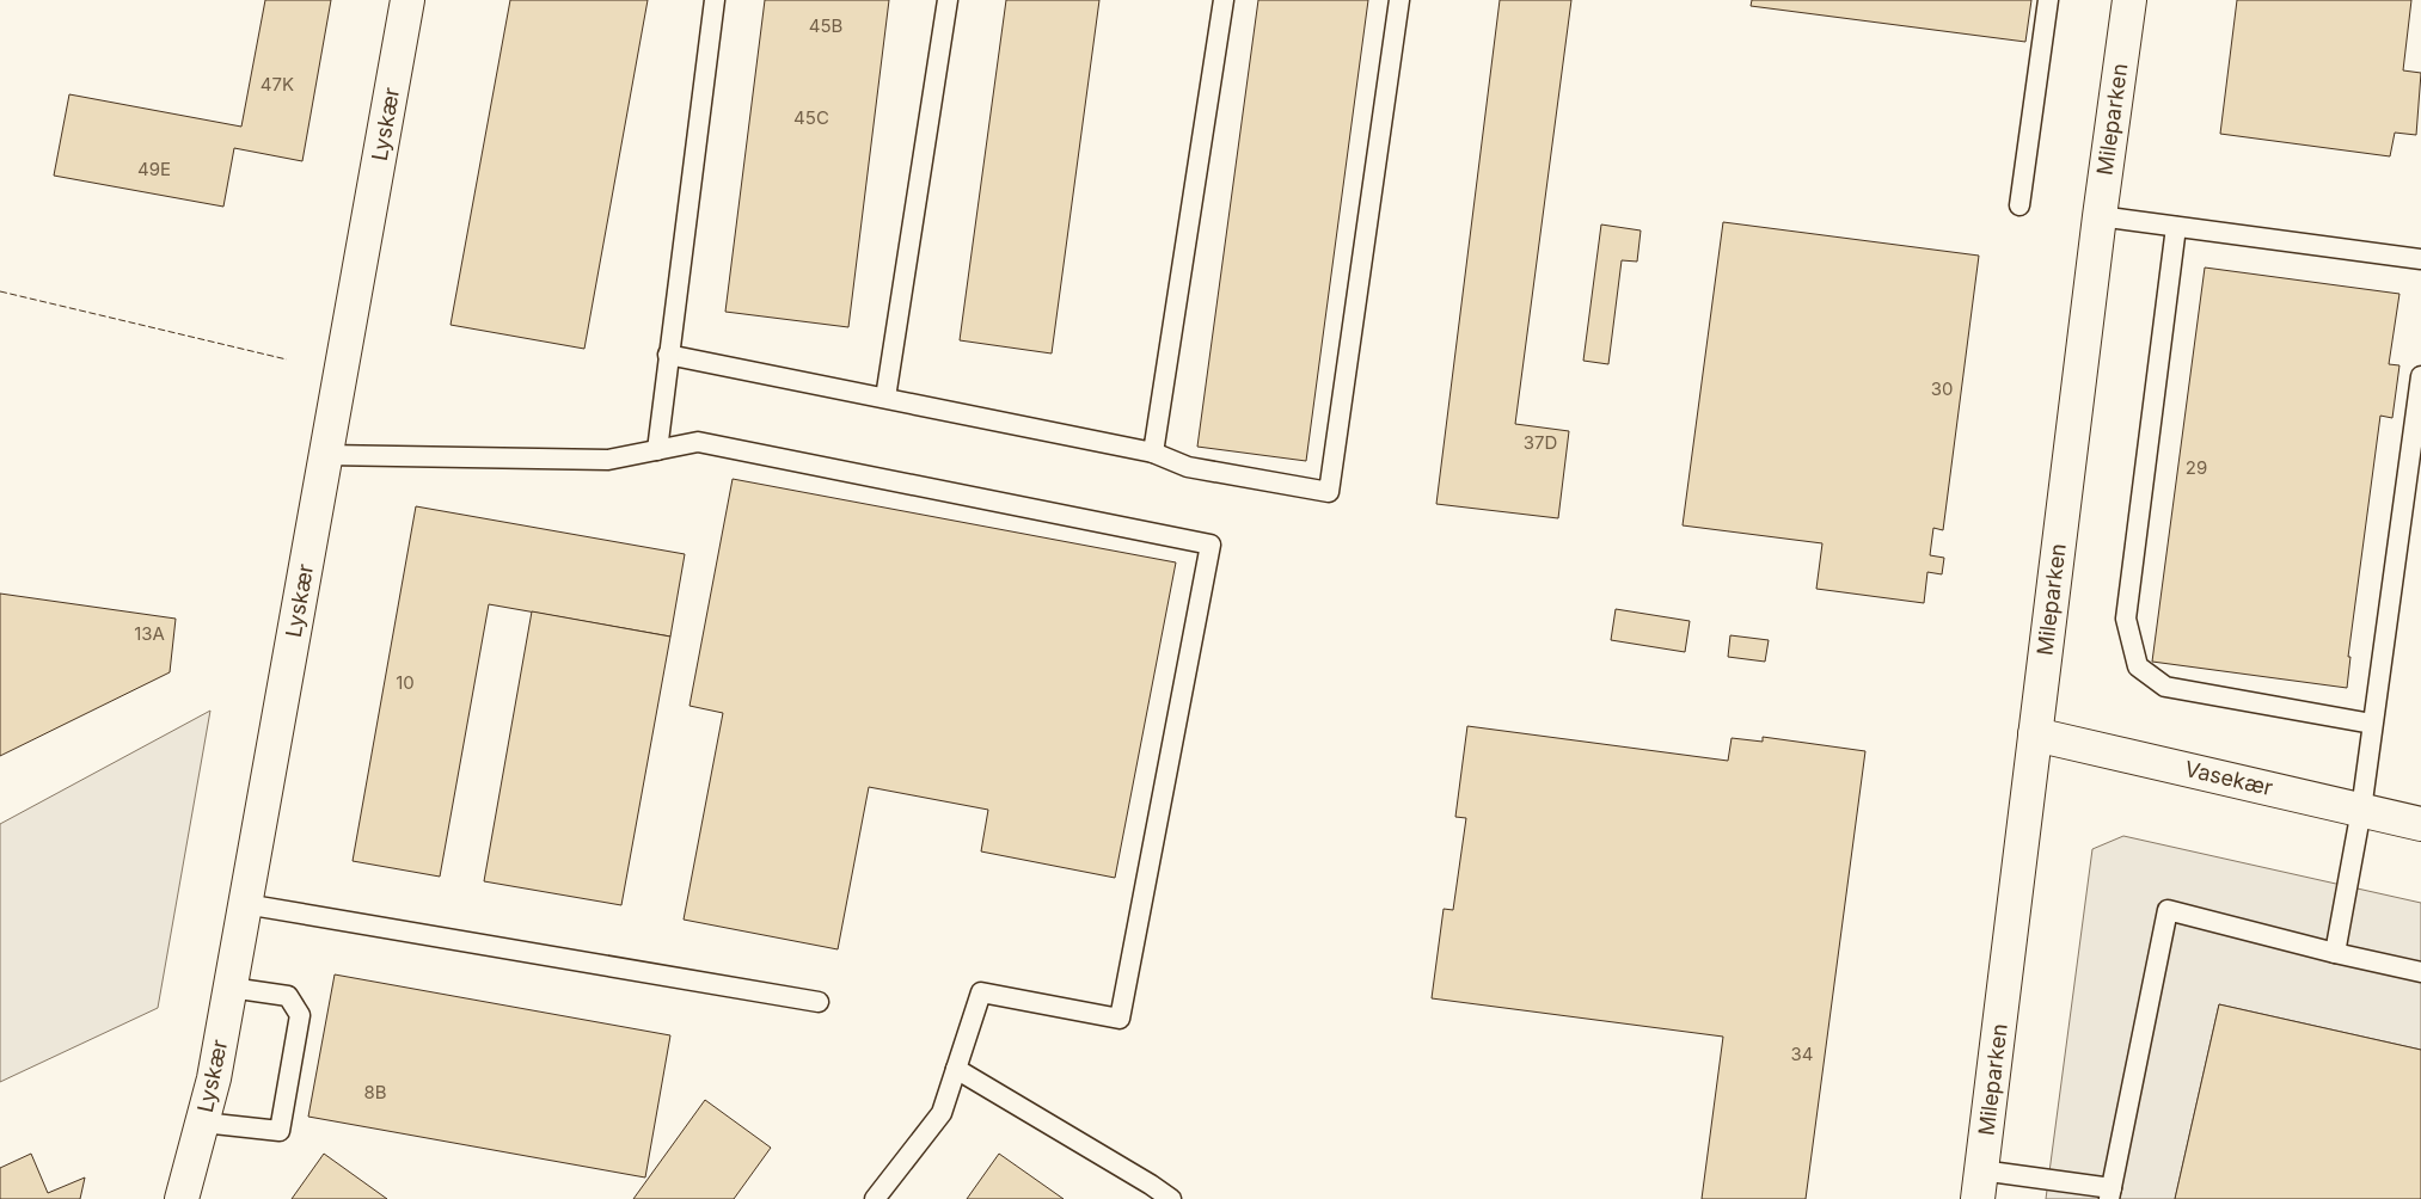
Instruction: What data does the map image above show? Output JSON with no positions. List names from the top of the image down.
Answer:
{
  "streets": {
    "street": ["Mileparken", "Lyskær", "Vasekær"]
  },
  "crossings": [
    ["Mileparken", "Vasekær"]
  ],
  "house_numbers": [
    "45B",
    "47K",
    "45C",
    "49E",
    "30",
    "37D",
    "29",
    "13A",
    "10",
    "34",
    "8B"
  ]
}
